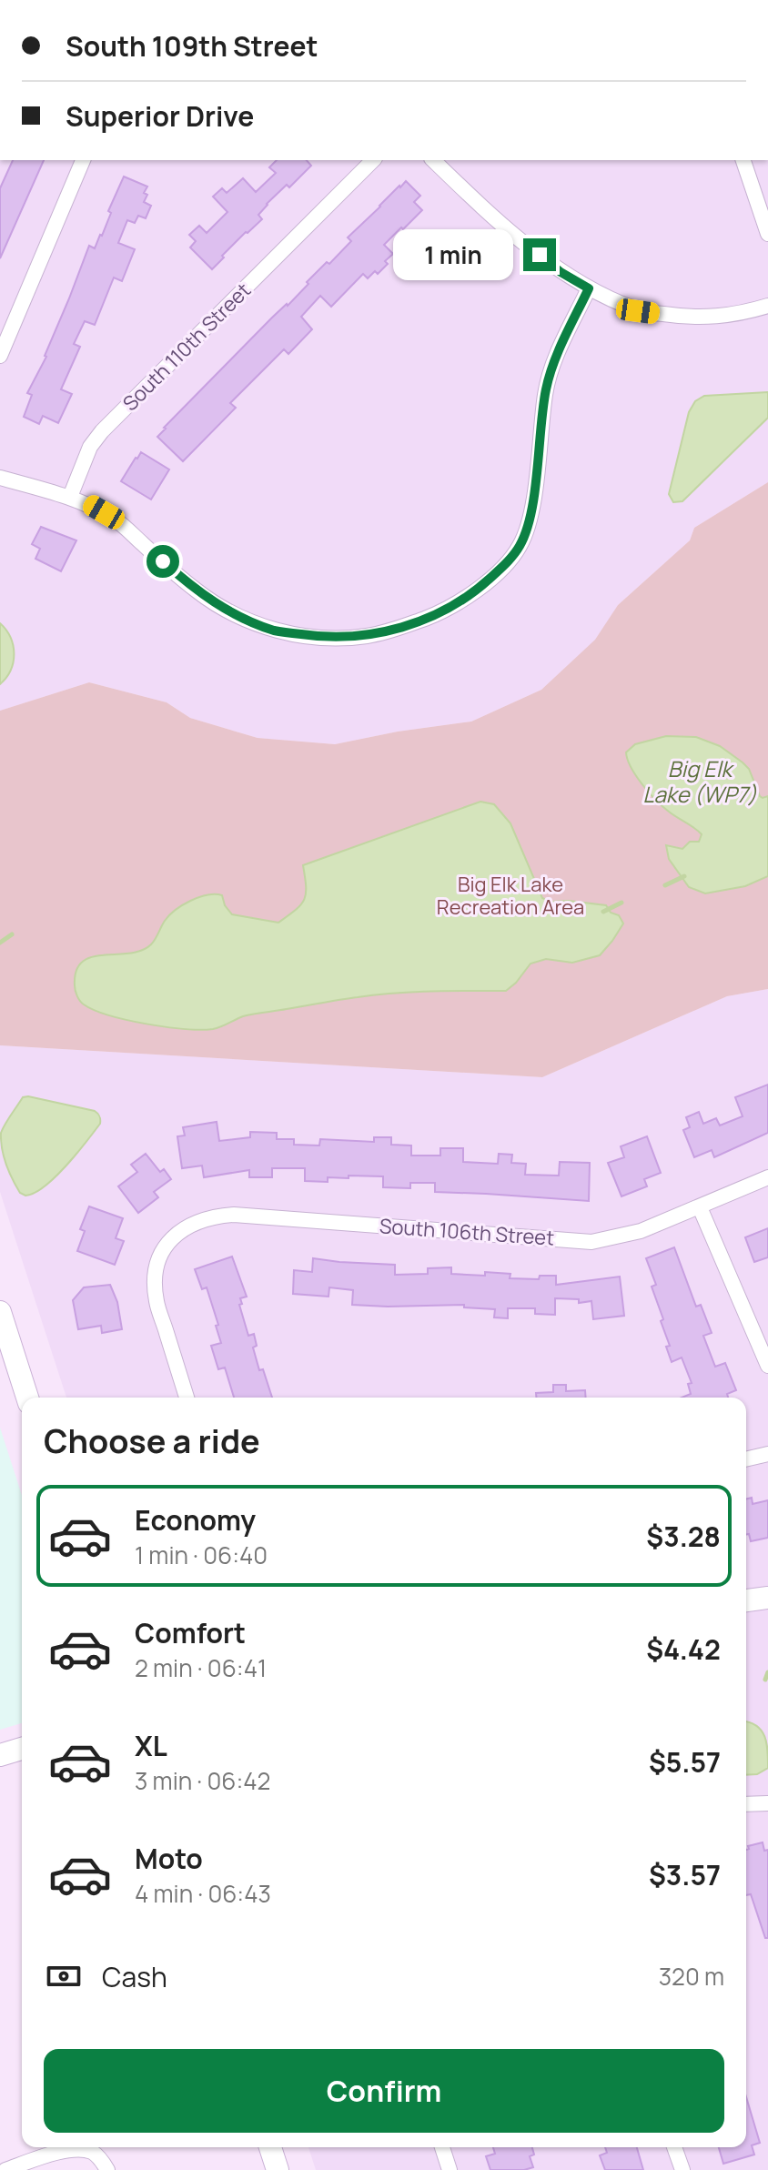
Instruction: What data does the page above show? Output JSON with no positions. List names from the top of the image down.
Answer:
{
  "streets": {
    "street": ["South 110th Street", "South 106th Street"]
  },
  "water": ["Big Elk Lake (WP7)"],
  "parks": ["Big Elk Lake Recreation Area"],
  "page": {
    "banner": ["South 109th Street", "Superior Drive"],
    "bubble": "1 min",
    "heading": "Choose a ride",
    "list": [
      {
        "name": "Economy",
        "note": "1 min · 06:40",
        "value": "$3.28"
      },
      {
        "name": "Comfort",
        "note": "2 min · 06:41",
        "value": "$4.42"
      },
      {
        "name": "XL",
        "note": "3 min · 06:42",
        "value": "$5.57"
      },
      {
        "name": "Moto",
        "note": "4 min · 06:43",
        "value": "$3.57"
      }
    ],
    "pay": ["Cash", "320 m"],
    "buttons": "Confirm"
  }
}
